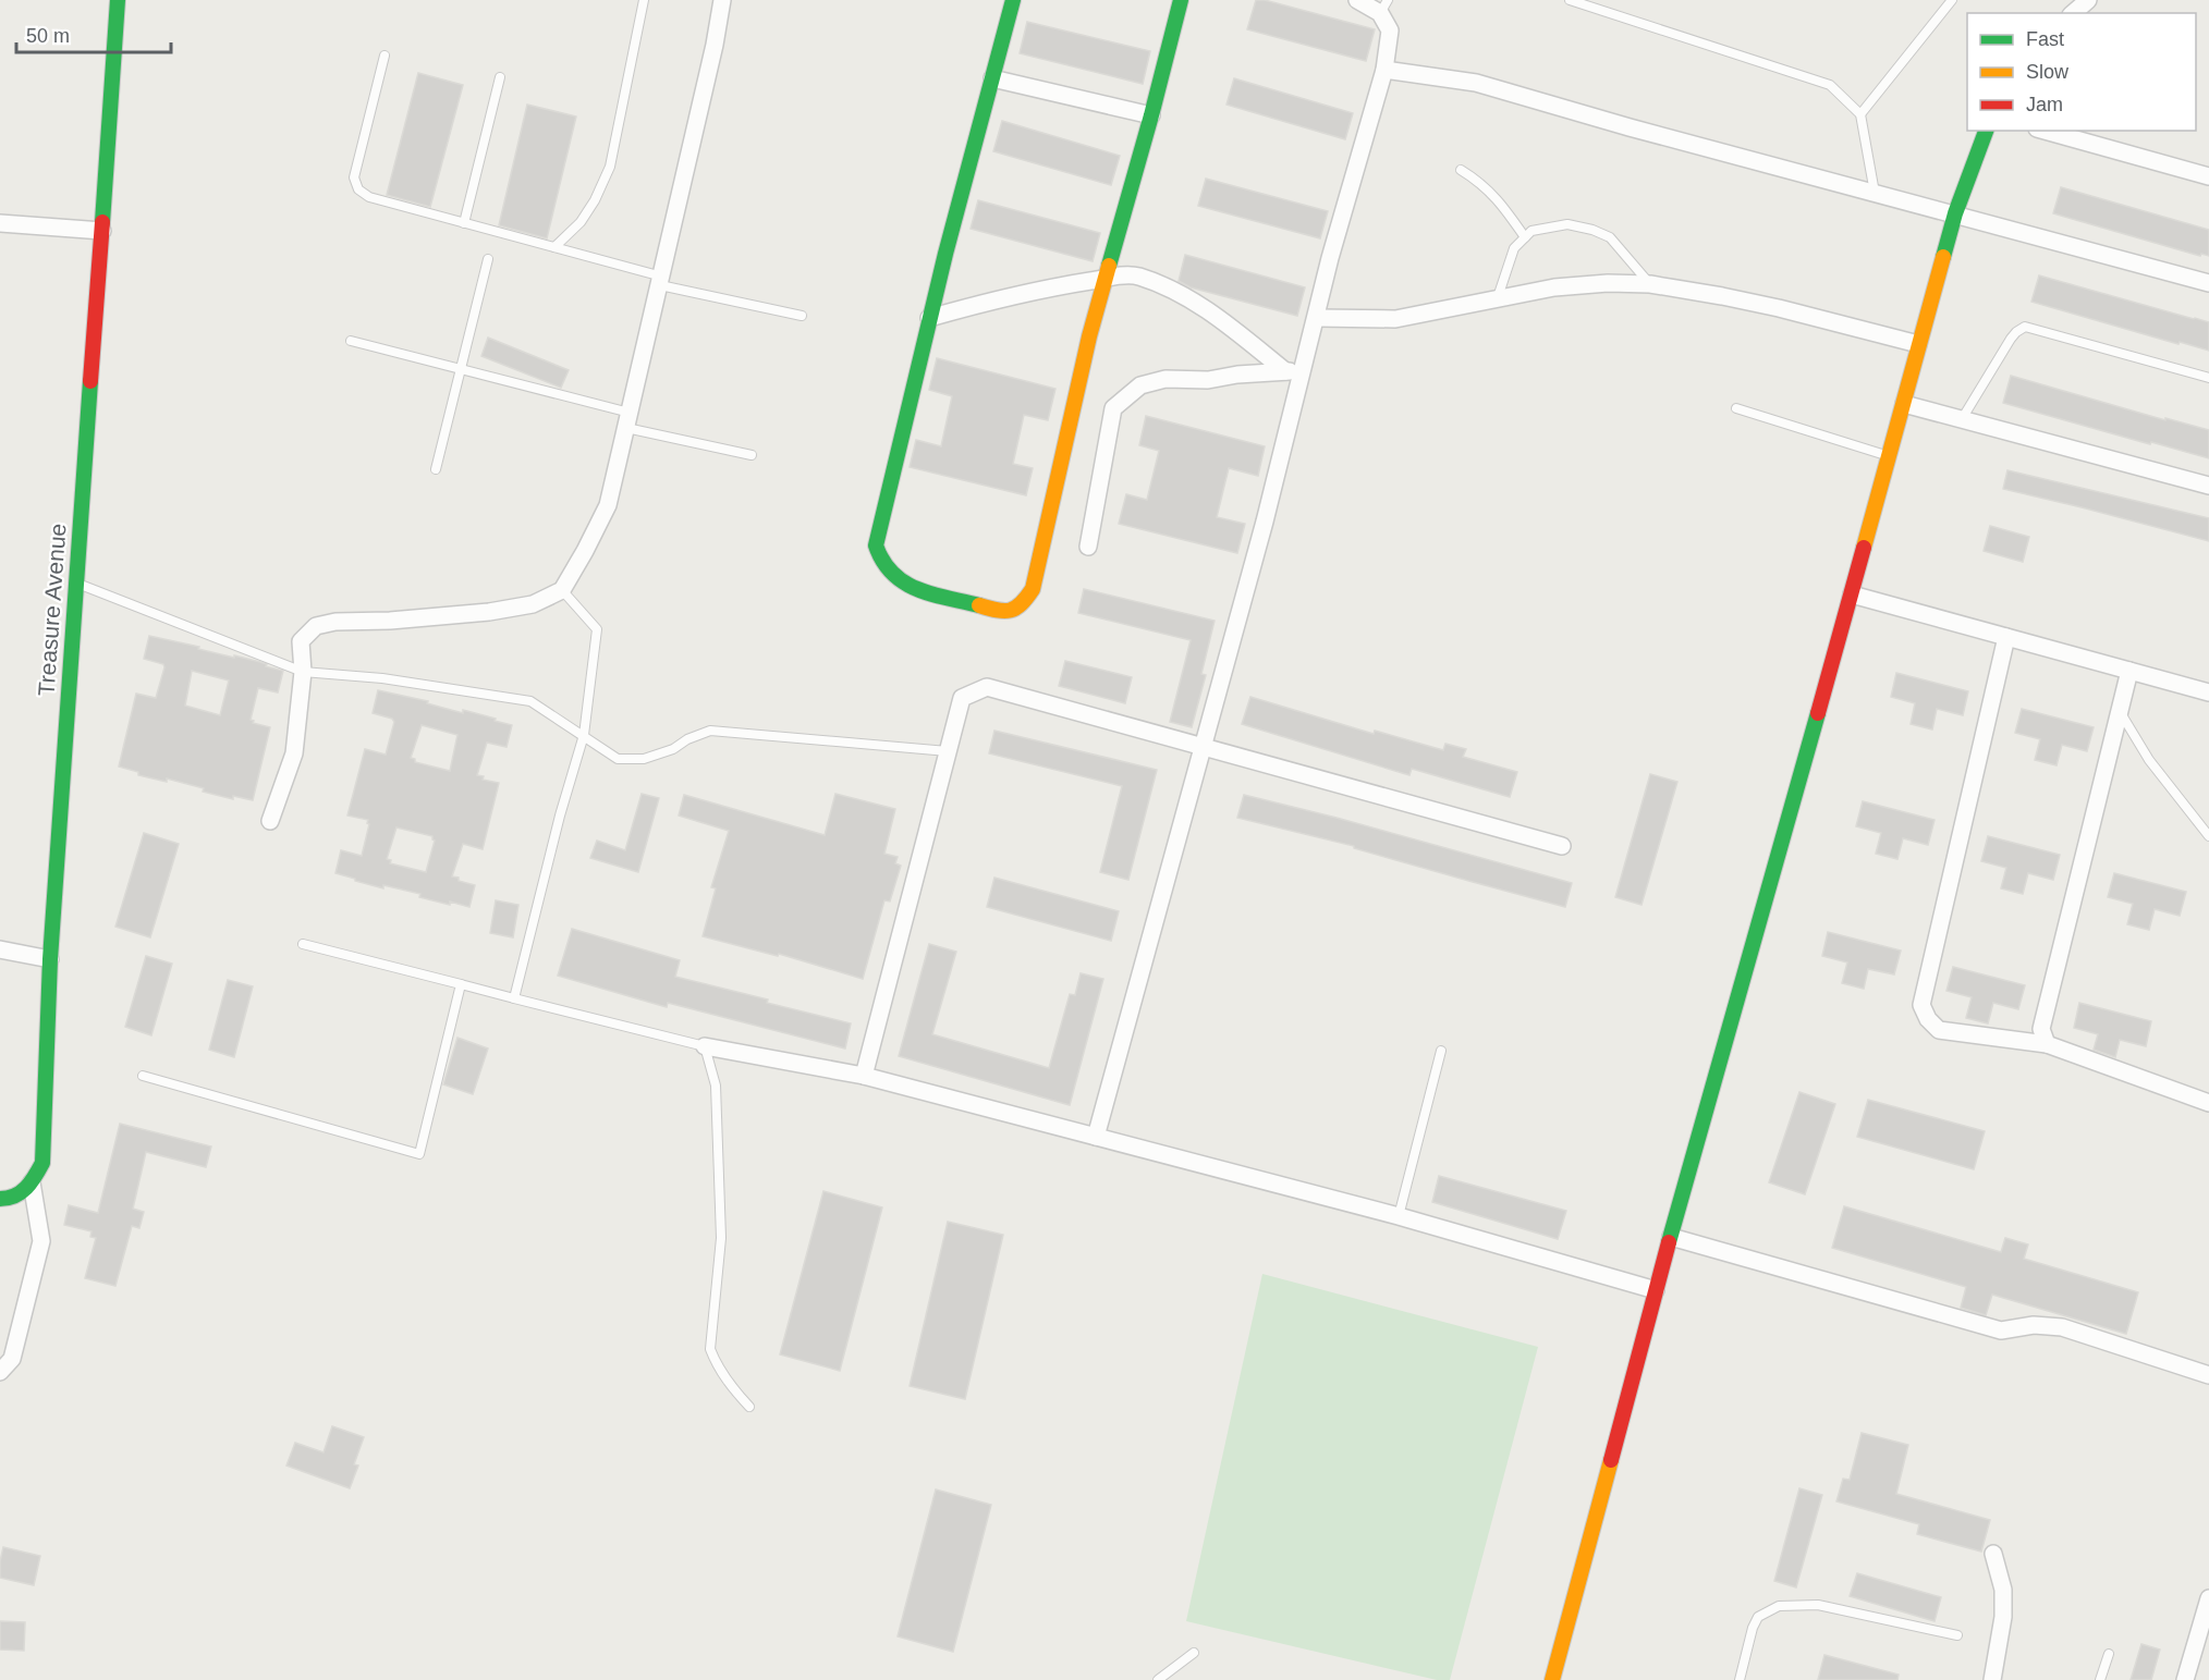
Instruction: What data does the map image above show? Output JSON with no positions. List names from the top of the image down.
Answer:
{
  "streets": {
    "street": ["Treasure Avenue"]
  },
  "legend": ["Fast", "Slow", "Jam"],
  "scale_bar": "50 m"
}
